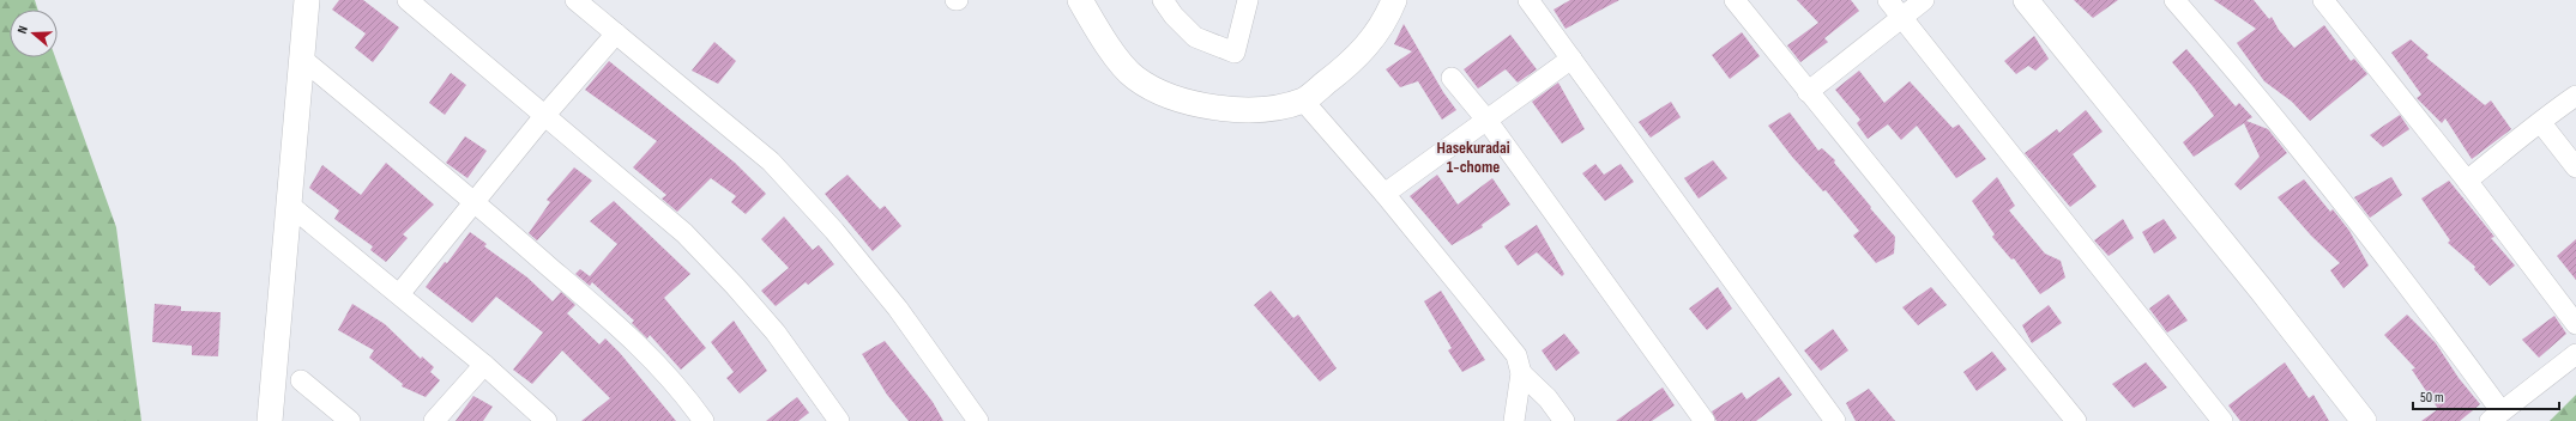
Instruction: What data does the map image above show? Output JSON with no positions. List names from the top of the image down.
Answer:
{
  "districts": ["Hasekuradai 1-chome"],
  "scale_bar": "50 m",
  "north": "left"
}
